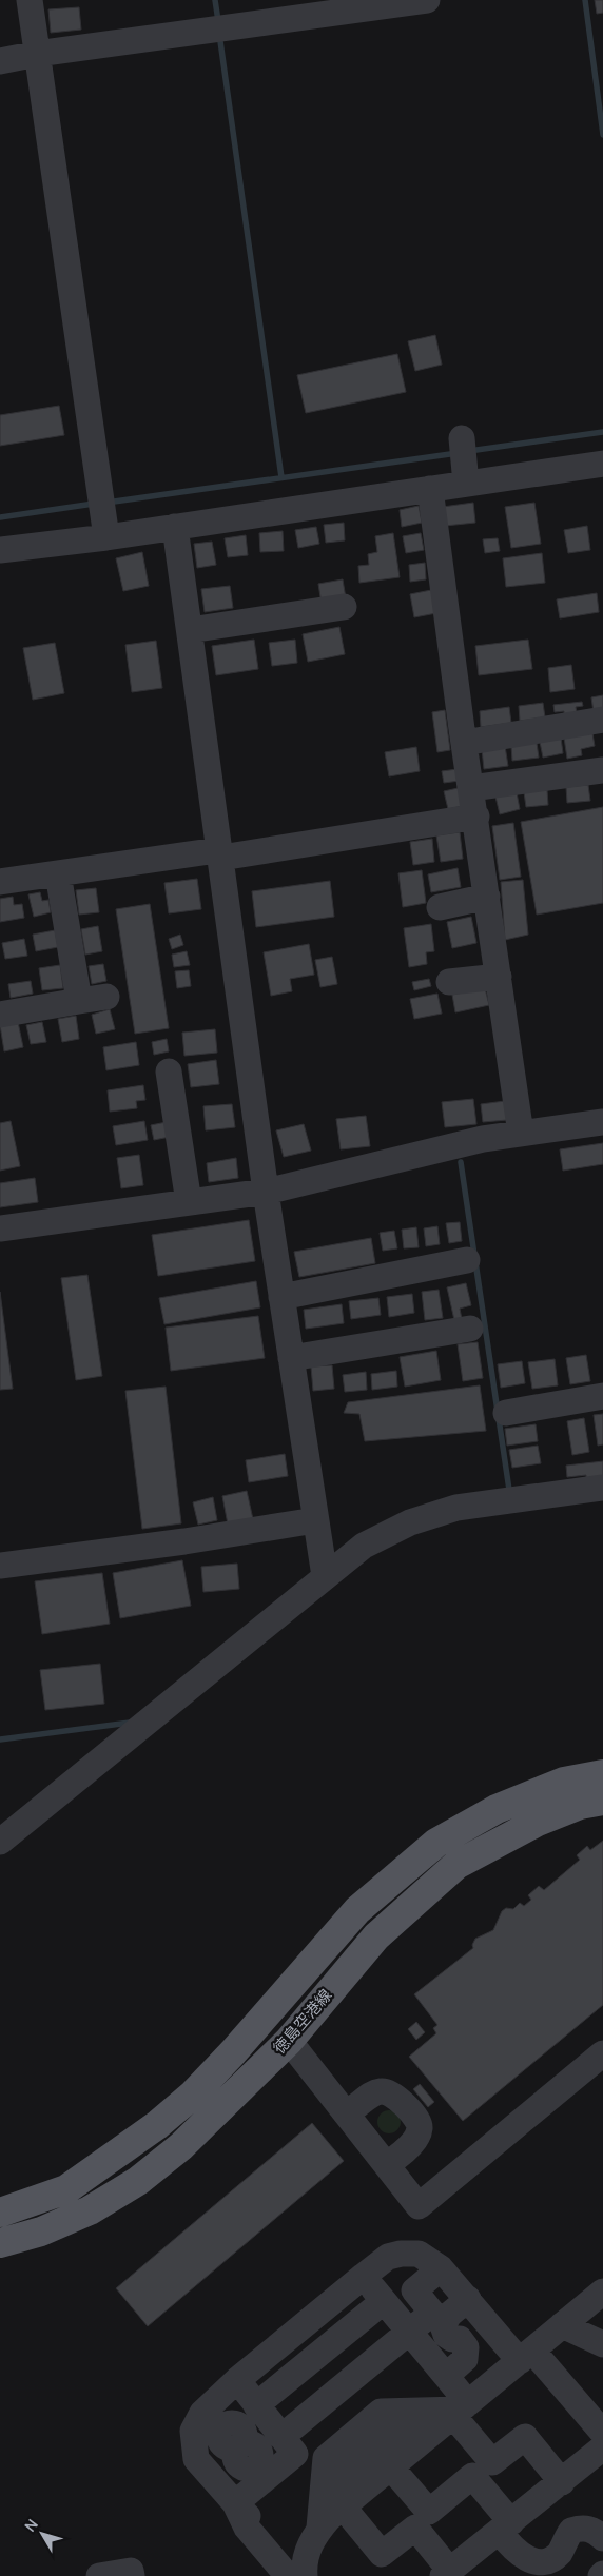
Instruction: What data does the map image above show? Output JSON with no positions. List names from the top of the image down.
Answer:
{
  "streets": {
    "main road": ["徳島空港線"]
  },
  "north": "top left"
}
